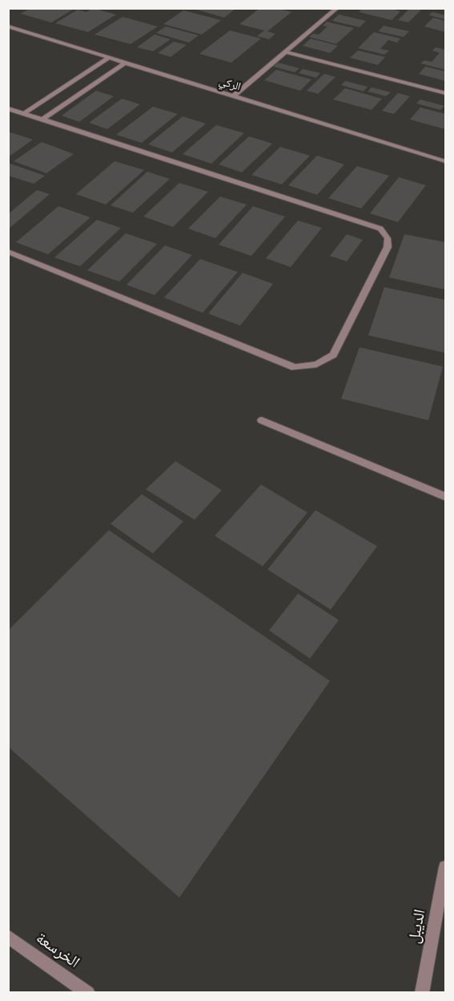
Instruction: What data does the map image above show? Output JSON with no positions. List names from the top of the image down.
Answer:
{
  "streets": {
    "street": ["الركي", "الديبل", "الخرسعة"]
  }
}
